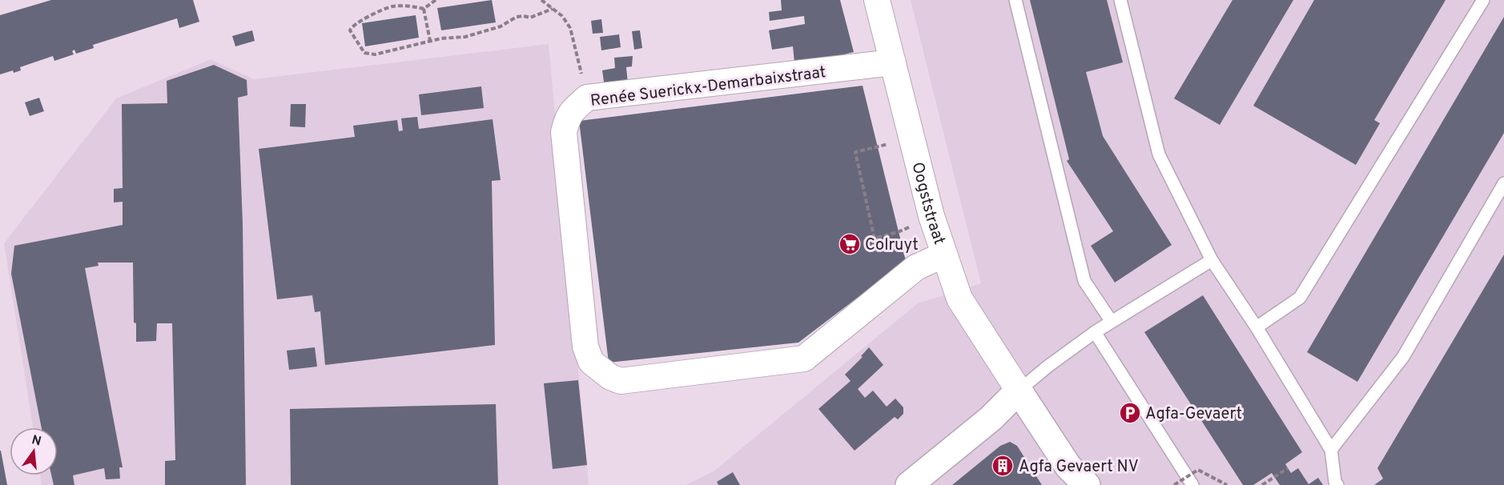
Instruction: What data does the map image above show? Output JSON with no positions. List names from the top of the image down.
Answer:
{
  "streets": {
    "street": ["Renée Suerickx-Demarbaixstraat", "Oogststraat"]
  },
  "crossings": [
    ["Renée Suerickx-Demarbaixstraat", "Oogststraat"]
  ],
  "places": {
    "supermarket": ["Colruyt"],
    "parking": ["Agfa-Gevaert"],
    "building": ["Agfa Gevaert NV"]
  },
  "north": "top"
}
